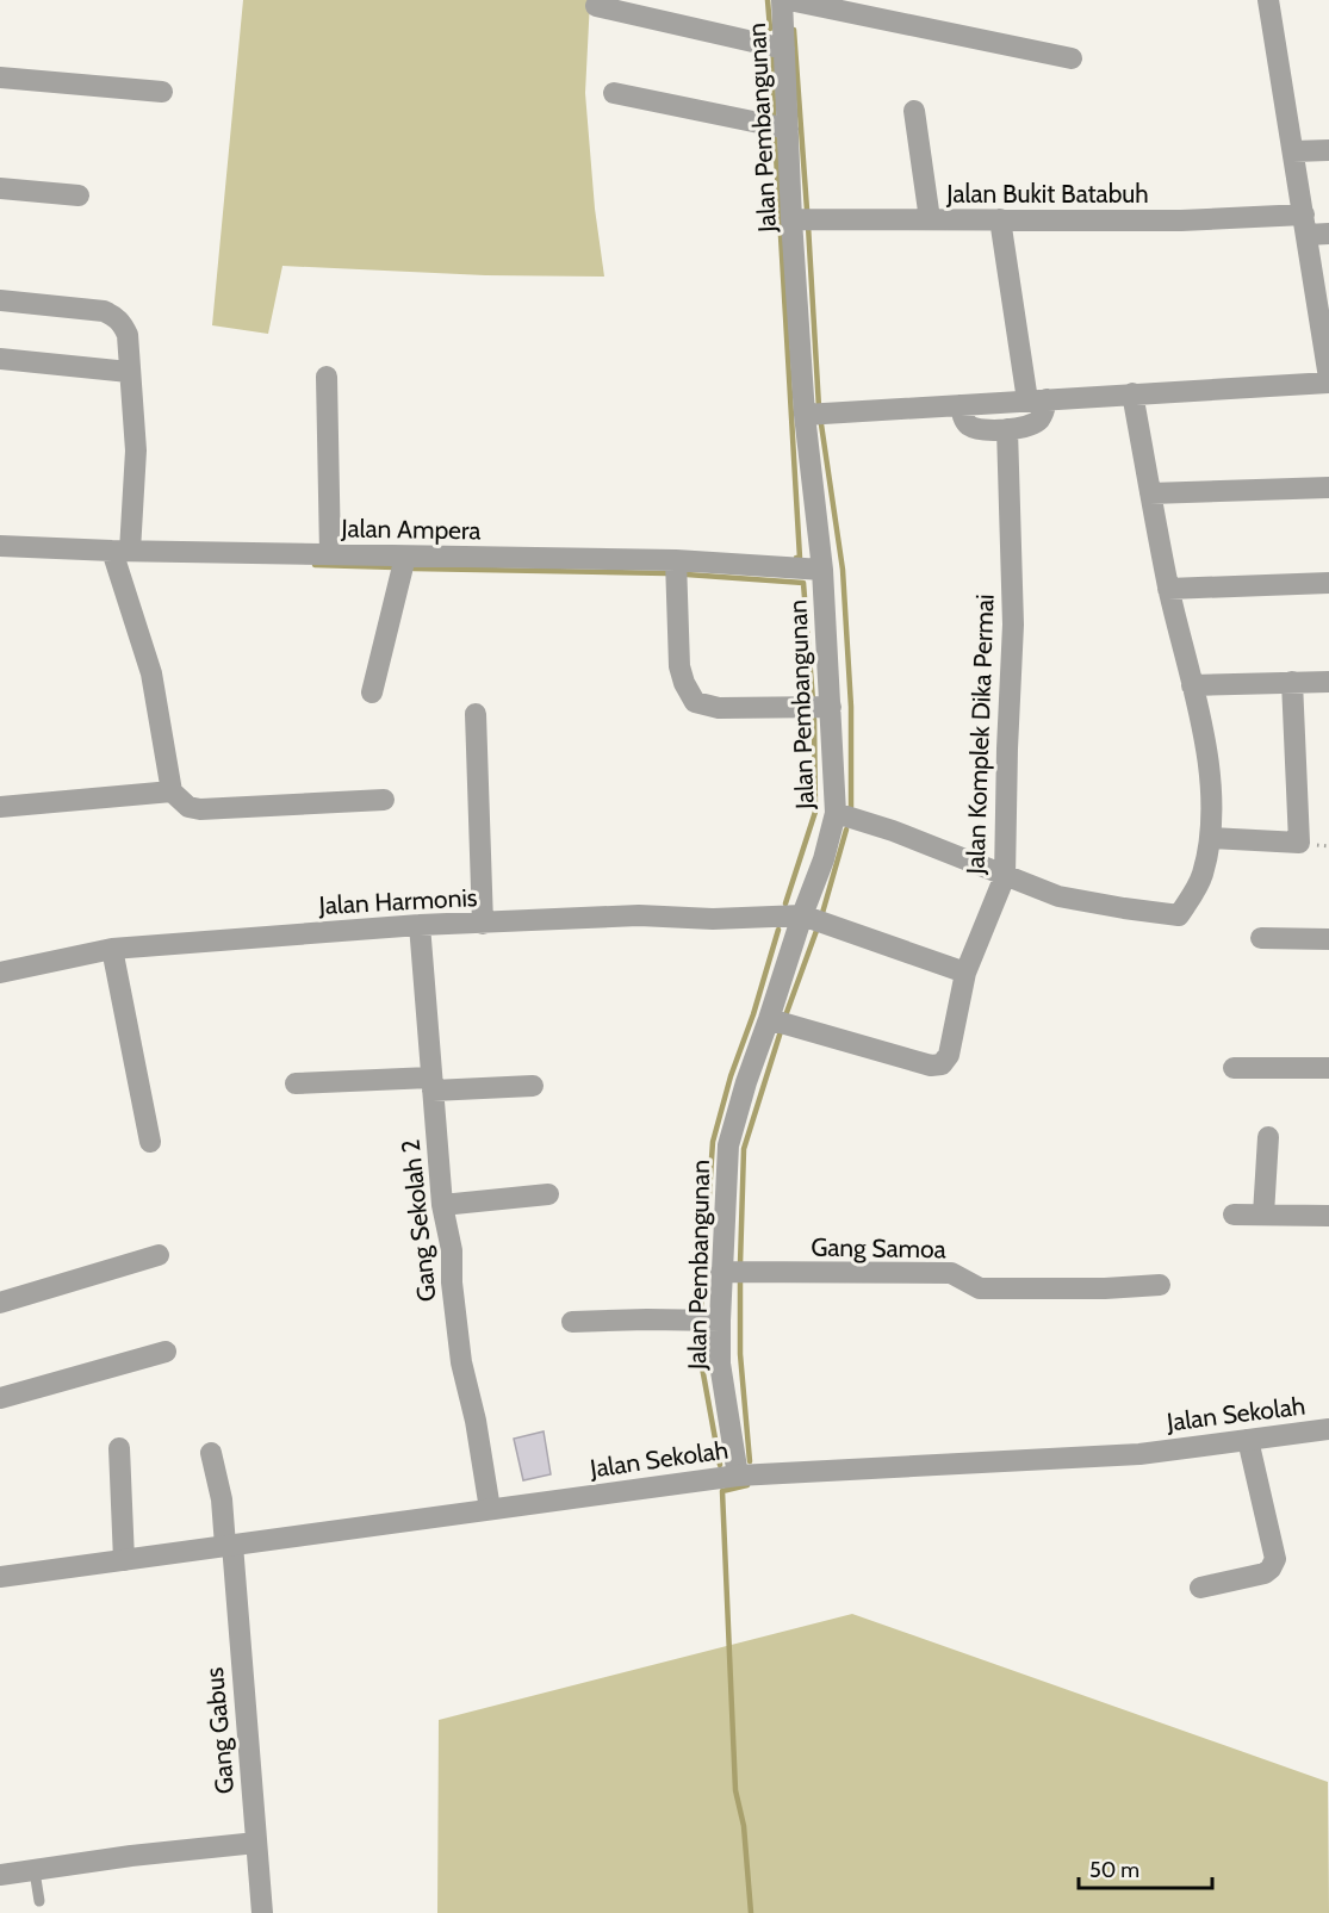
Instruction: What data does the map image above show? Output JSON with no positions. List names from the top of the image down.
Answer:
{
  "streets": {
    "street": [
      "Jalan Pembangunan",
      "Jalan Bukit Batabuh",
      "Jalan Ampera",
      "Jalan Komplek Dika Permai",
      "Jalan Harmonis",
      "Gang Sekolah 2",
      "Gang Samoa",
      "Jalan Sekolah",
      "Gang Gabus"
    ]
  },
  "crossings": [
    ["Jalan Pembangunan", "Jalan Bukit Batabuh"],
    ["Jalan Pembangunan", "Jalan Ampera"],
    ["Jalan Pembangunan", "Jalan Komplek Dika Permai"],
    ["Jalan Pembangunan", "Jalan Harmonis"],
    ["Jalan Pembangunan", "Gang Samoa"],
    ["Jalan Pembangunan", "Jalan Sekolah"],
    ["Jalan Harmonis", "Gang Sekolah 2"],
    ["Gang Sekolah 2", "Jalan Sekolah"],
    ["Jalan Sekolah", "Gang Gabus"]
  ],
  "scale_bar": "50 m"
}
